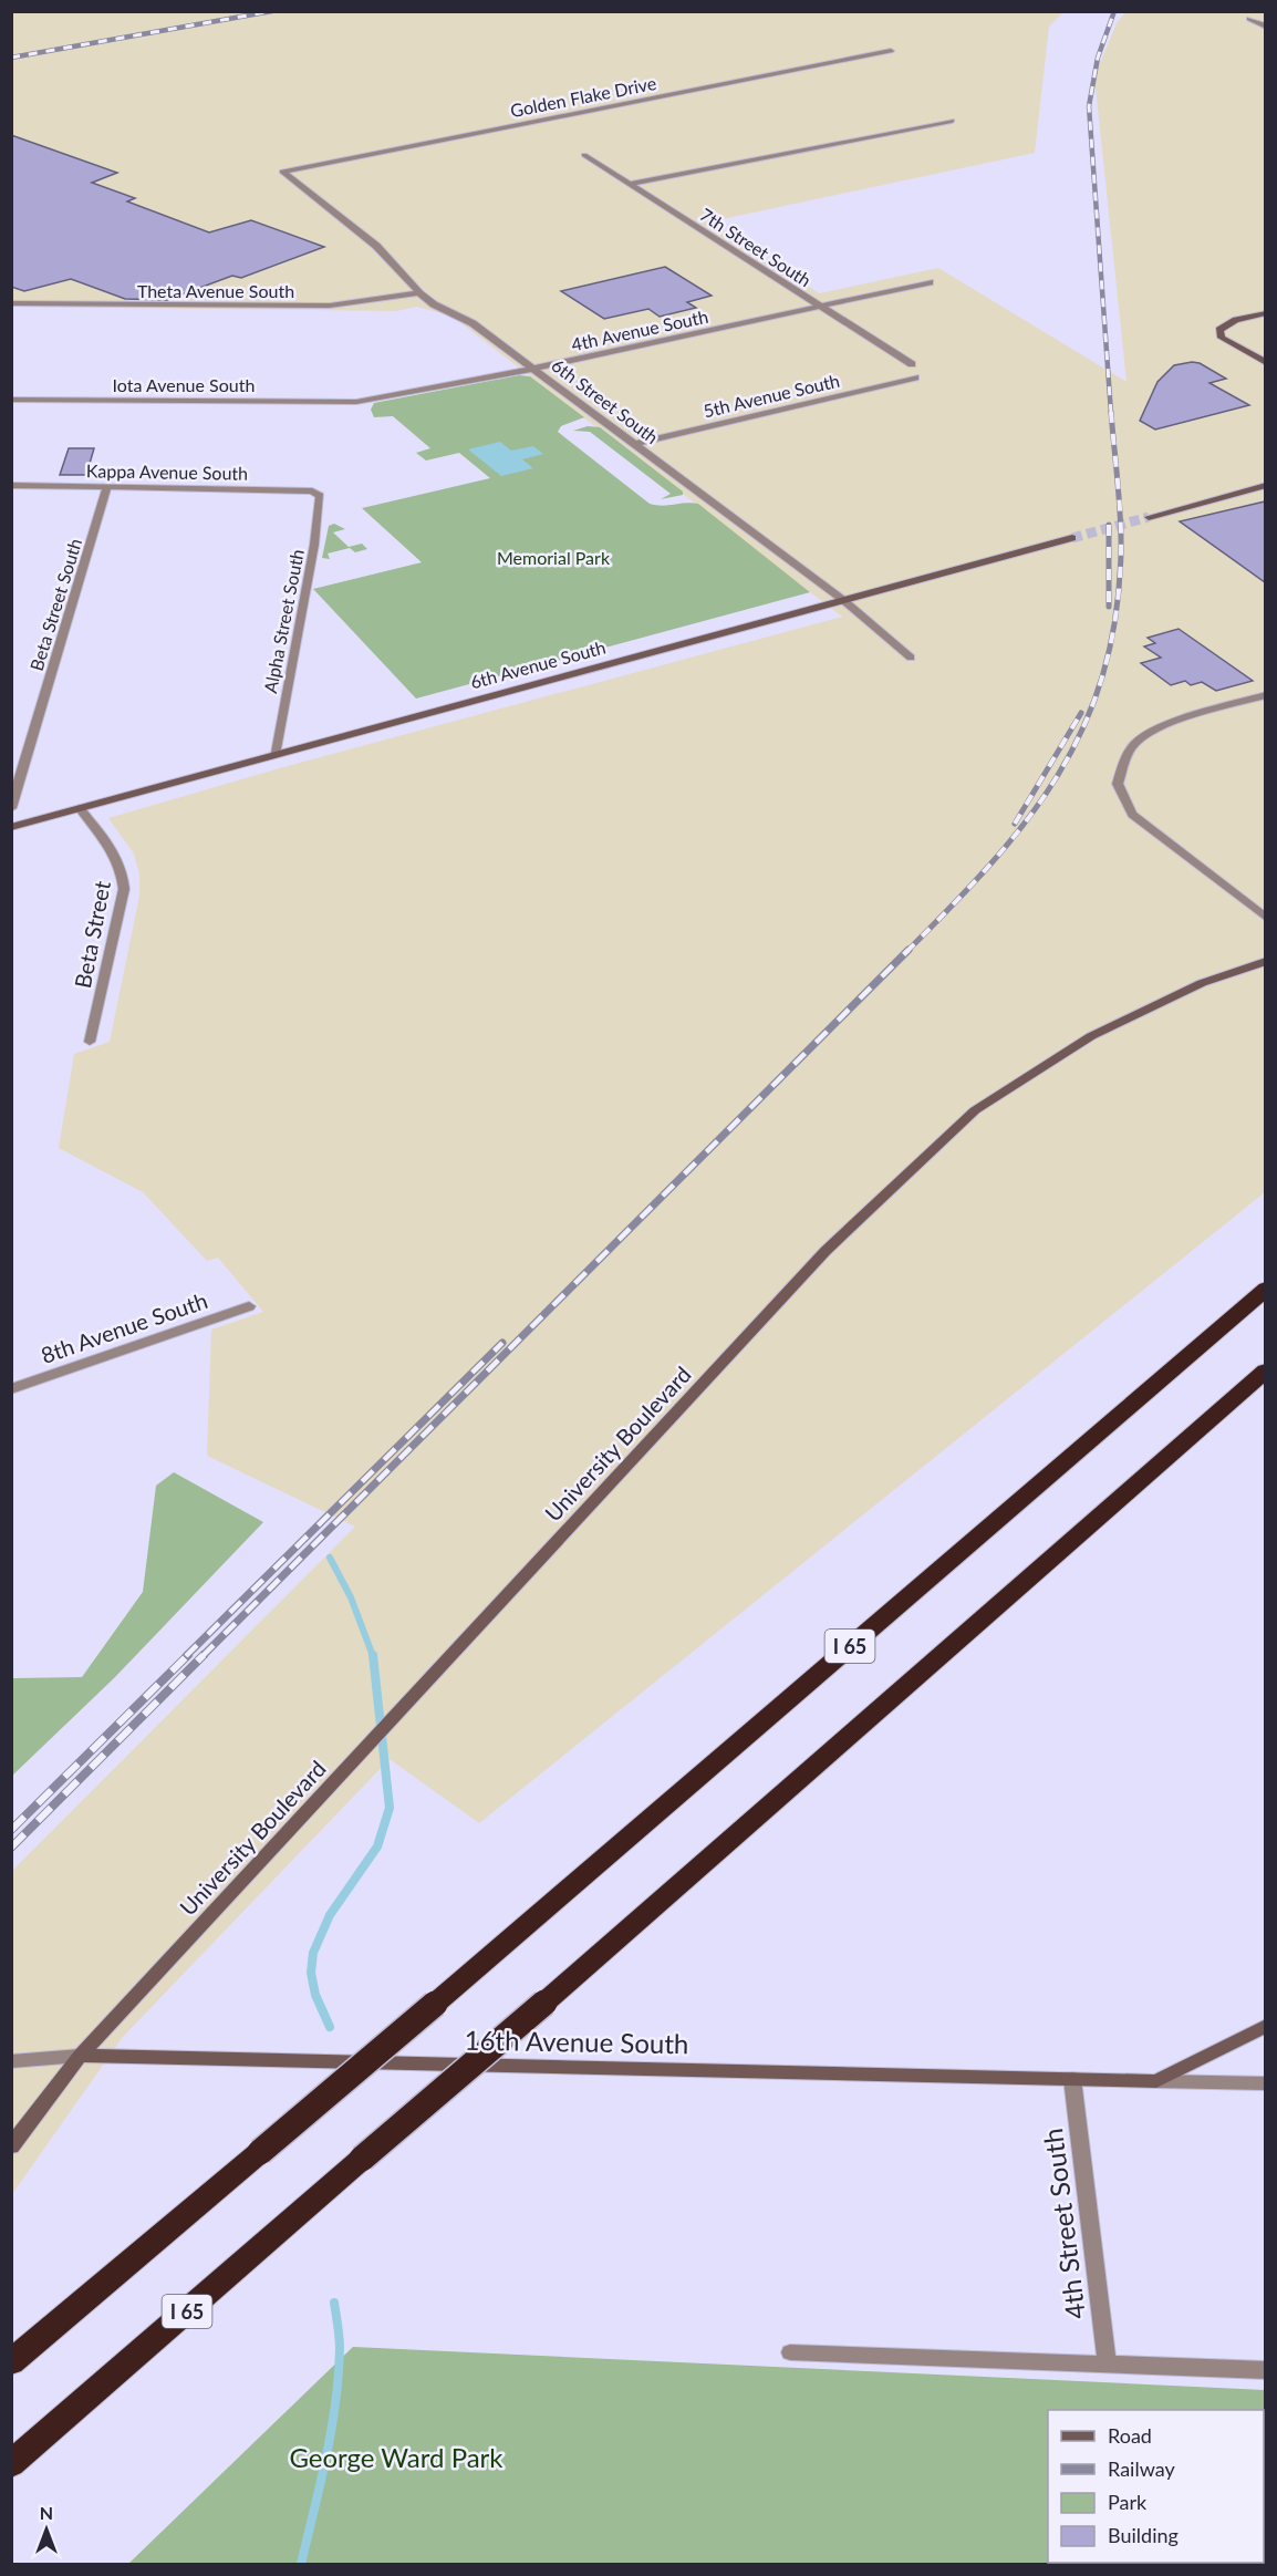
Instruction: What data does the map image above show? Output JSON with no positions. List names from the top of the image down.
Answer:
{
  "streets": {
    "highway": ["I 65"],
    "main road": ["6th Avenue South", "University Boulevard", "16th Avenue South"],
    "street": [
      "Golden Flake Drive",
      "7th Street South",
      "Theta Avenue South",
      "4th Avenue South",
      "Iota Avenue South",
      "5th Avenue South",
      "6th Street South",
      "Kappa Avenue South",
      "Beta Street South",
      "Alpha Street South",
      "Beta Street",
      "8th Avenue South",
      "4th Street South"
    ]
  },
  "crossings": [
    ["Golden Flake Drive", "6th Street South"],
    ["7th Street South", "4th Avenue South"],
    ["Theta Avenue South", "6th Street South"],
    ["4th Avenue South", "Iota Avenue South"],
    ["4th Avenue South", "6th Street South"],
    ["5th Avenue South", "6th Street South"],
    ["6th Street South", "6th Avenue South"],
    ["Kappa Avenue South", "Beta Street South"],
    ["Kappa Avenue South", "Alpha Street South"],
    ["Alpha Street South", "6th Avenue South"],
    ["6th Avenue South", "Beta Street"],
    ["University Boulevard", "16th Avenue South"],
    ["16th Avenue South", "4th Street South"]
  ],
  "parks": ["Memorial Park", "George Ward Park"],
  "legend": [
    "Road",
    "Railway",
    "Park",
    "Building"
  ],
  "north": "top"
}
